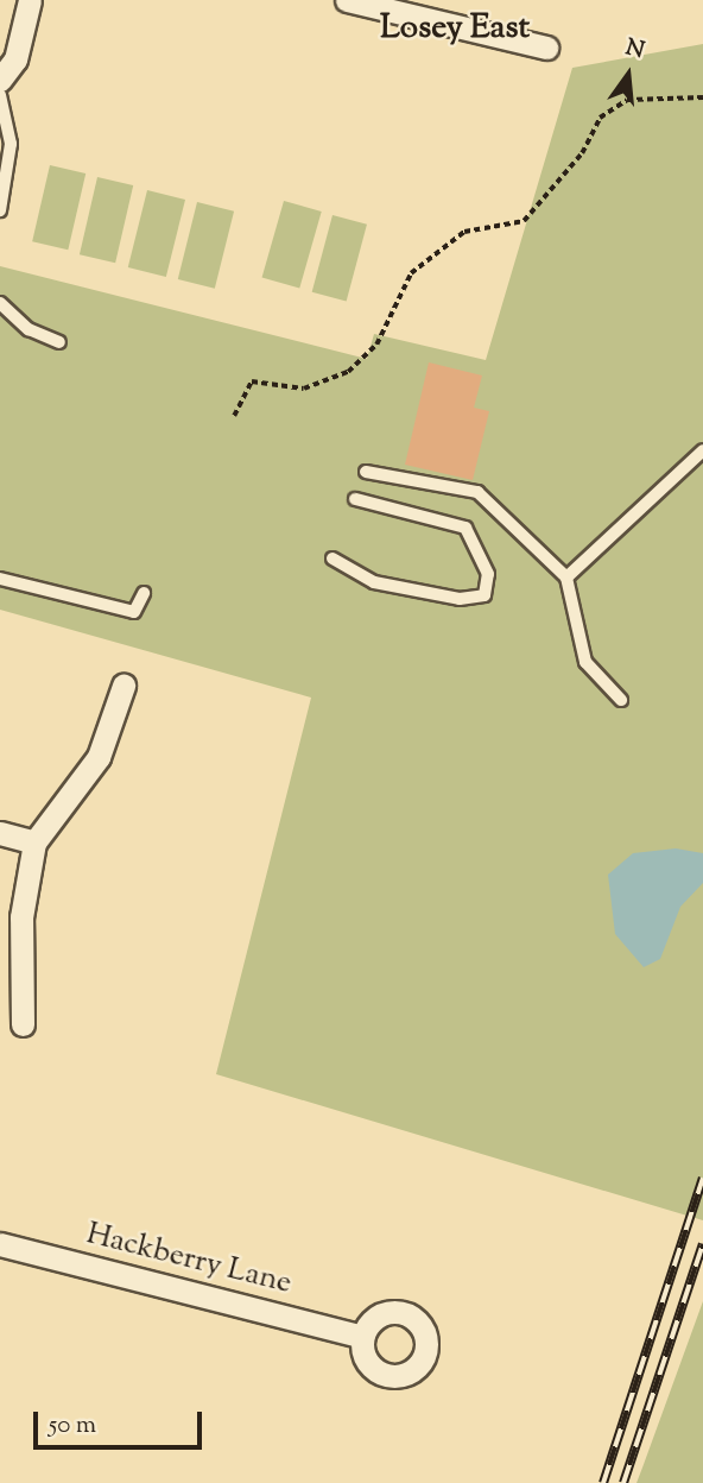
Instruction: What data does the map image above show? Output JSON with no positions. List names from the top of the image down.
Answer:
{
  "streets": {
    "street": ["Hackberry Lane"]
  },
  "districts": ["Losey East"],
  "scale_bar": "50 m",
  "north": "top"
}
